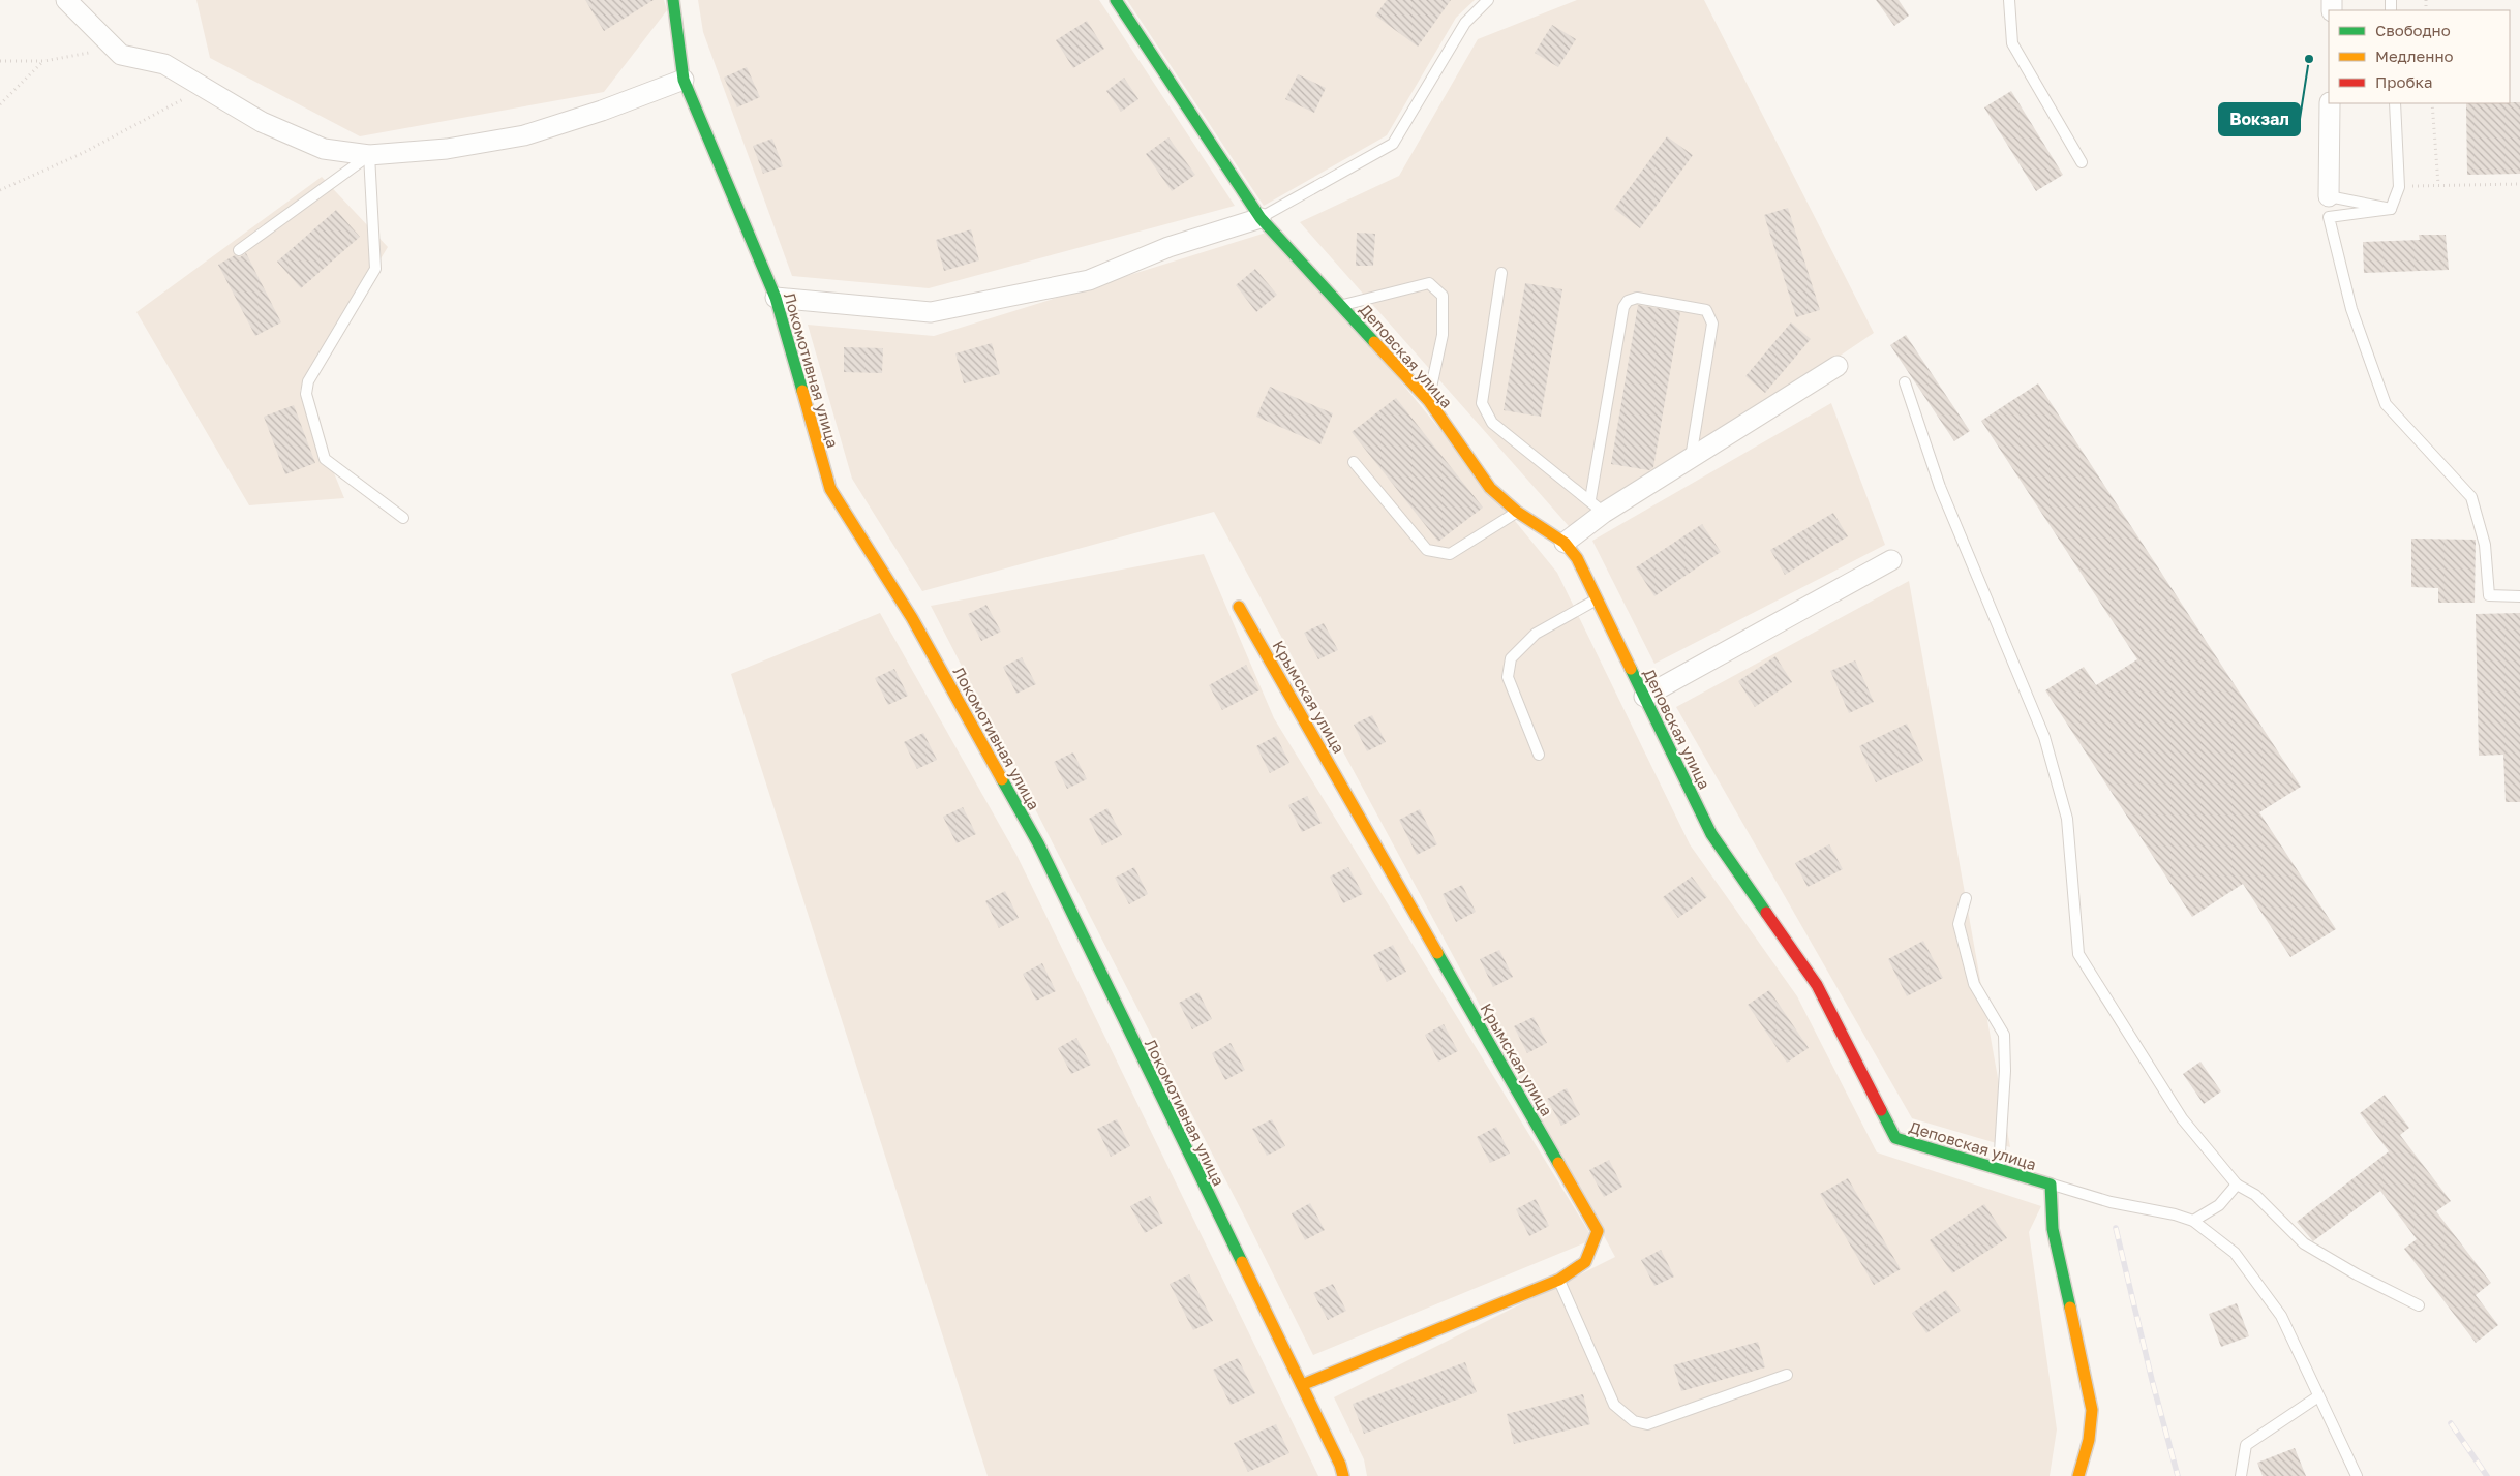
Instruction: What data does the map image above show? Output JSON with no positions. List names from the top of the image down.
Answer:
{
  "streets": {
    "street": ["Деповская улица", "Локомотивная улица", "Крымская улица"]
  },
  "crossings": [
    ["Локомотивная улица", "Крымская улица"]
  ],
  "places": ["Вокзал"],
  "legend": ["Свободно", "Медленно", "Пробка"]
}
